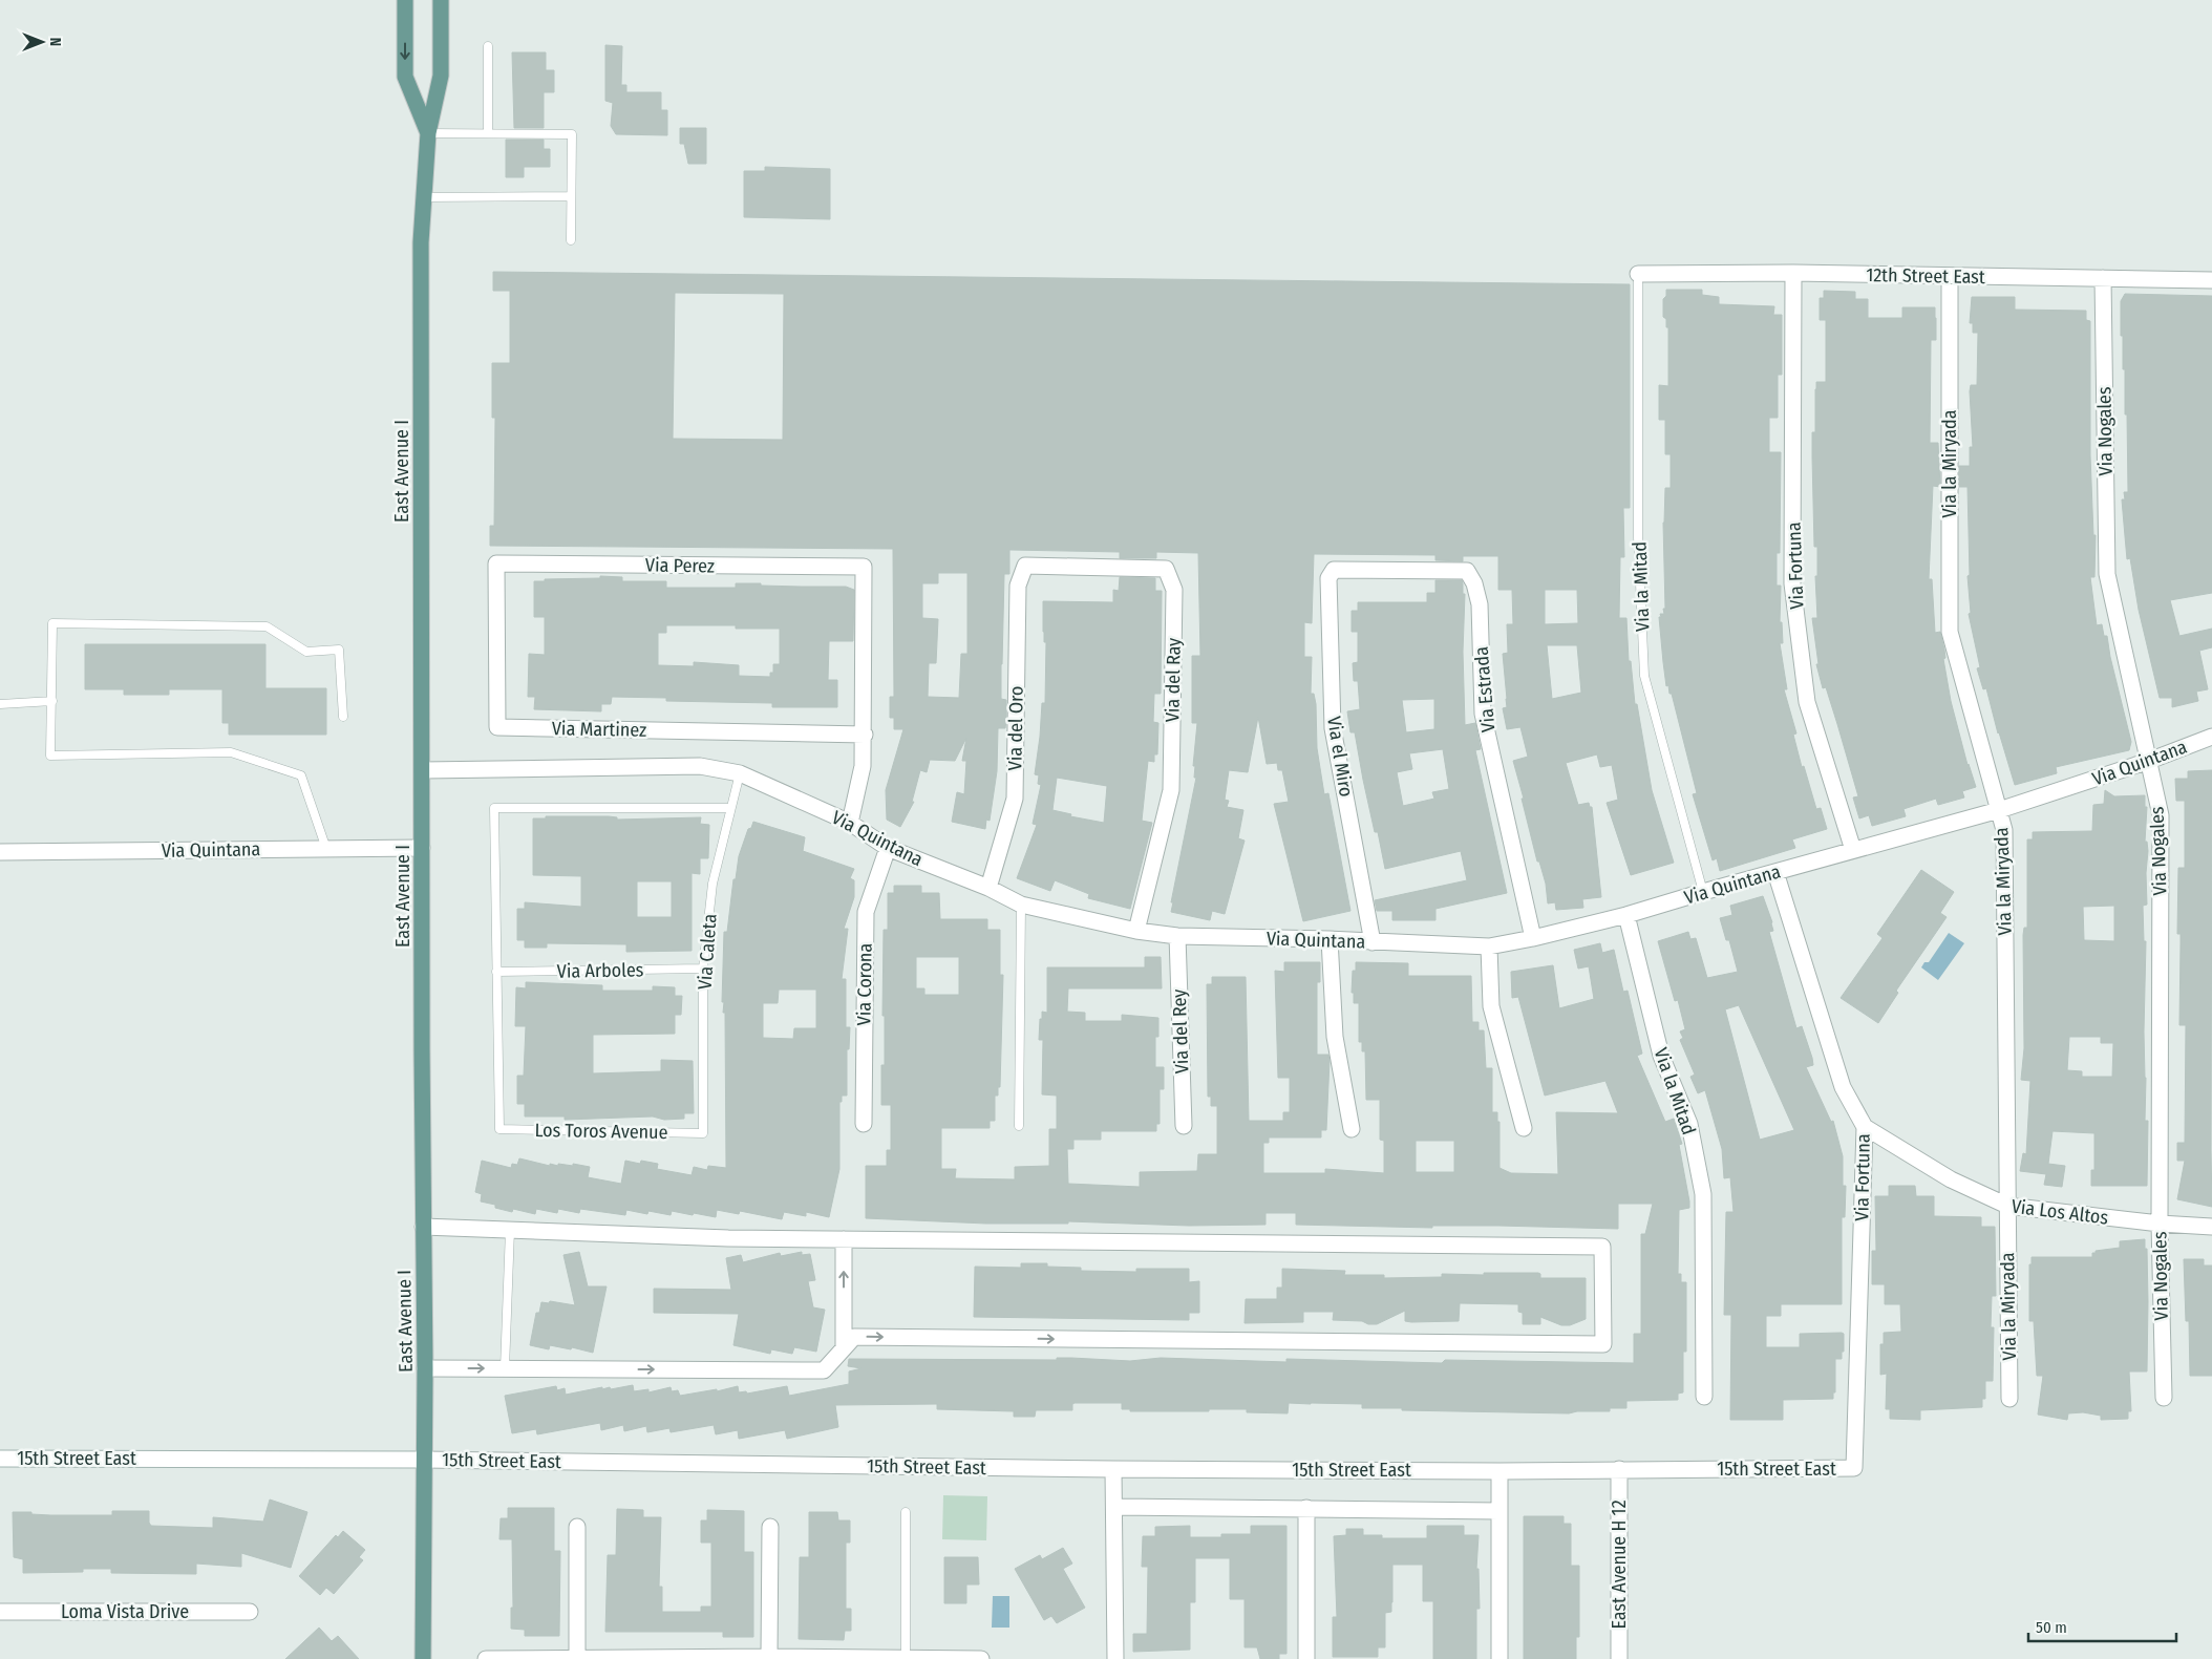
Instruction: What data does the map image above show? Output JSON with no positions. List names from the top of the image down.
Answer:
{
  "streets": {
    "main road": ["East Avenue I"],
    "street": [
      "12th Street East",
      "Via Nogales",
      "Via la Miryada",
      "Via Perez",
      "Via Fortuna",
      "Via la Mitad",
      "Via del Ray",
      "Via Estrada",
      "Via del Oro",
      "Via Martinez",
      "Via el Miro",
      "Via Quintana",
      "Via Corona",
      "Via del Rey",
      "Via Los Altos",
      "15th Street East",
      "East Avenue H 12",
      "Loma Vista Drive"
    ],
    "lane": ["Via Caleta", "Via Arboles", "Los Toros Avenue"]
  },
  "crossings": [
    ["12th Street East", "Via Nogales"],
    ["12th Street East", "Via la Miryada"],
    ["12th Street East", "Via Fortuna"],
    ["12th Street East", "Via la Mitad"],
    ["Via Nogales", "Via Quintana"],
    ["Via Nogales", "Via Los Altos"],
    ["Via la Miryada", "Via Quintana"],
    ["Via la Miryada", "Via Los Altos"],
    ["East Avenue I", "Via Quintana"],
    ["East Avenue I", "15th Street East"],
    ["Via Perez", "Via Martinez"],
    ["Via Fortuna", "Via Quintana"],
    ["Via Fortuna", "Via Los Altos"],
    ["Via Fortuna", "15th Street East"],
    ["Via la Mitad", "Via Quintana"],
    ["Via del Ray", "Via del Oro"],
    ["Via del Ray", "Via Quintana"],
    ["Via Estrada", "Via el Miro"],
    ["Via Estrada", "Via Quintana"],
    ["Via del Oro", "Via Quintana"],
    ["Via el Miro", "Via Quintana"],
    ["Via Quintana", "Via Caleta"],
    ["Via Quintana", "Via Corona"],
    ["Via Quintana", "Via del Rey"],
    ["Via Caleta", "Via Arboles"],
    ["Via Caleta", "Los Toros Avenue"],
    ["Via Arboles", "Los Toros Avenue"],
    ["15th Street East", "East Avenue H 12"]
  ],
  "scale_bar": "50 m",
  "north": "right"
}
